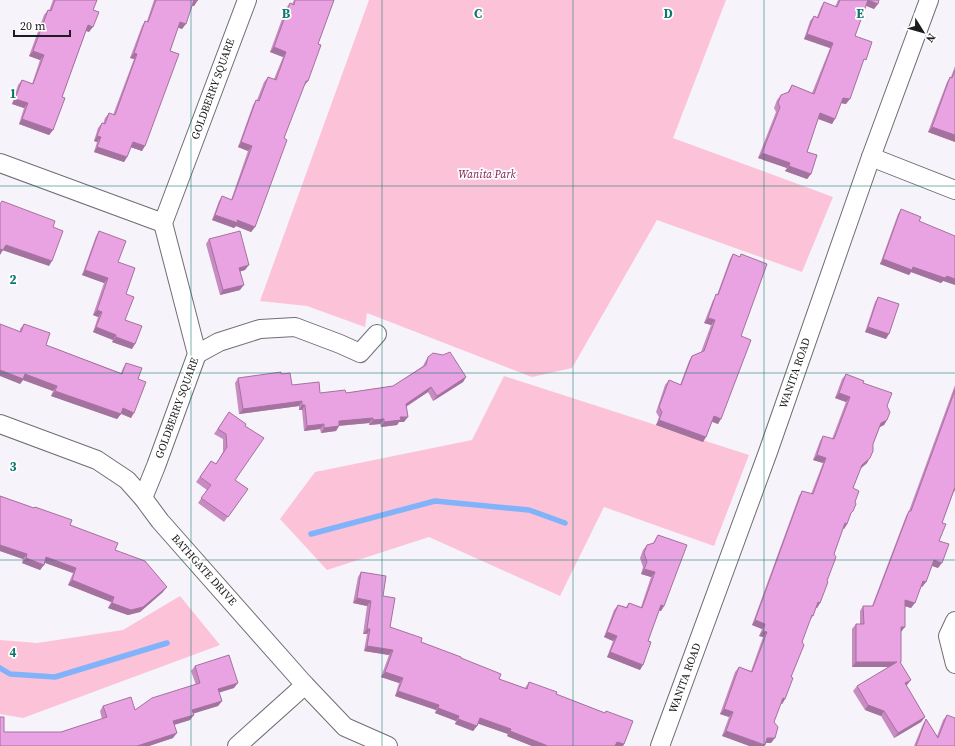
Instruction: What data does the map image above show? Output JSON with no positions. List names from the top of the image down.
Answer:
{
  "streets": {
    "street": ["GOLDBERRY SQUARE", "WANITA ROAD", "BATHGATE DRIVE"]
  },
  "crossings": [
    ["GOLDBERRY SQUARE", "BATHGATE DRIVE"]
  ],
  "parks": ["Wanita Park"],
  "scale_bar": "20 m",
  "north": "bottom right",
  "grid": {
    "columns": [
      "B",
      "C",
      "D",
      "E"
    ],
    "rows": [
      "1",
      "2",
      "3",
      "4"
    ]
  }
}
